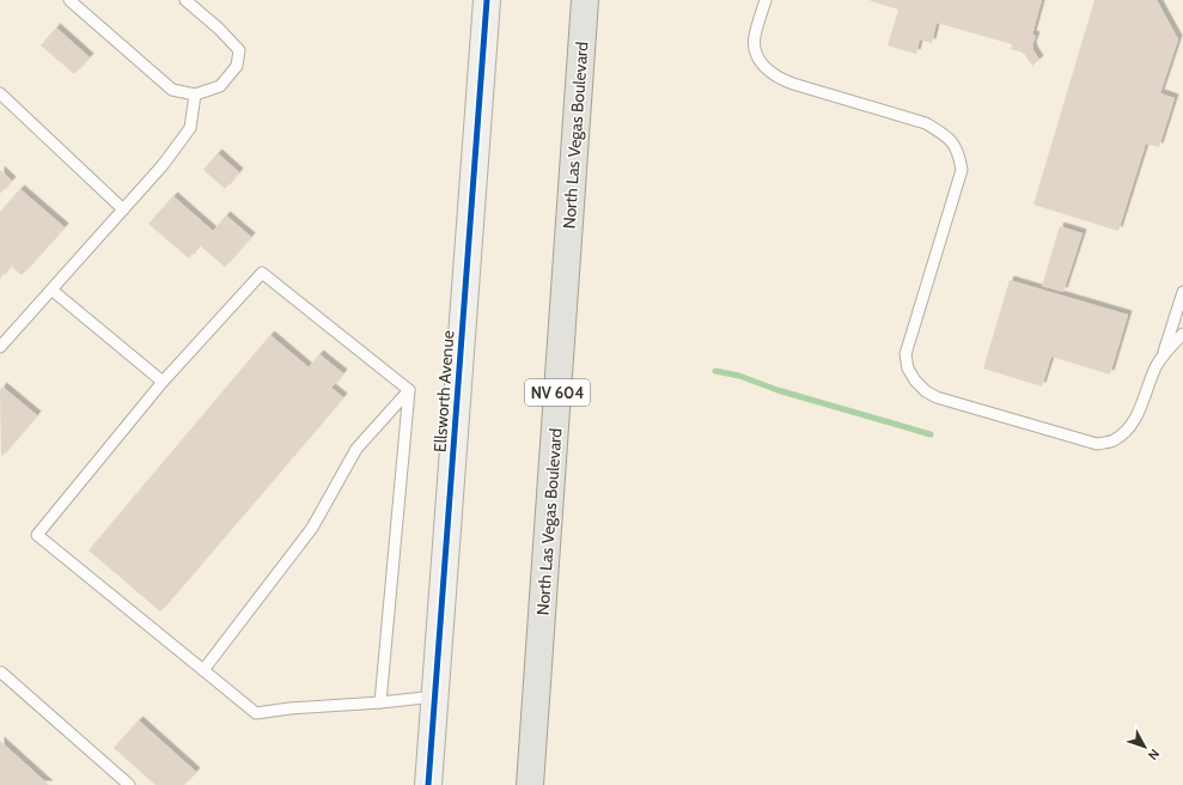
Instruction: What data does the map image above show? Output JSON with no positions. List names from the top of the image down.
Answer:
{
  "streets": {
    "main road": ["North Las Vegas Boulevard", "NV 604"],
    "street": ["Ellsworth Avenue"]
  },
  "north": "bottom right"
}
